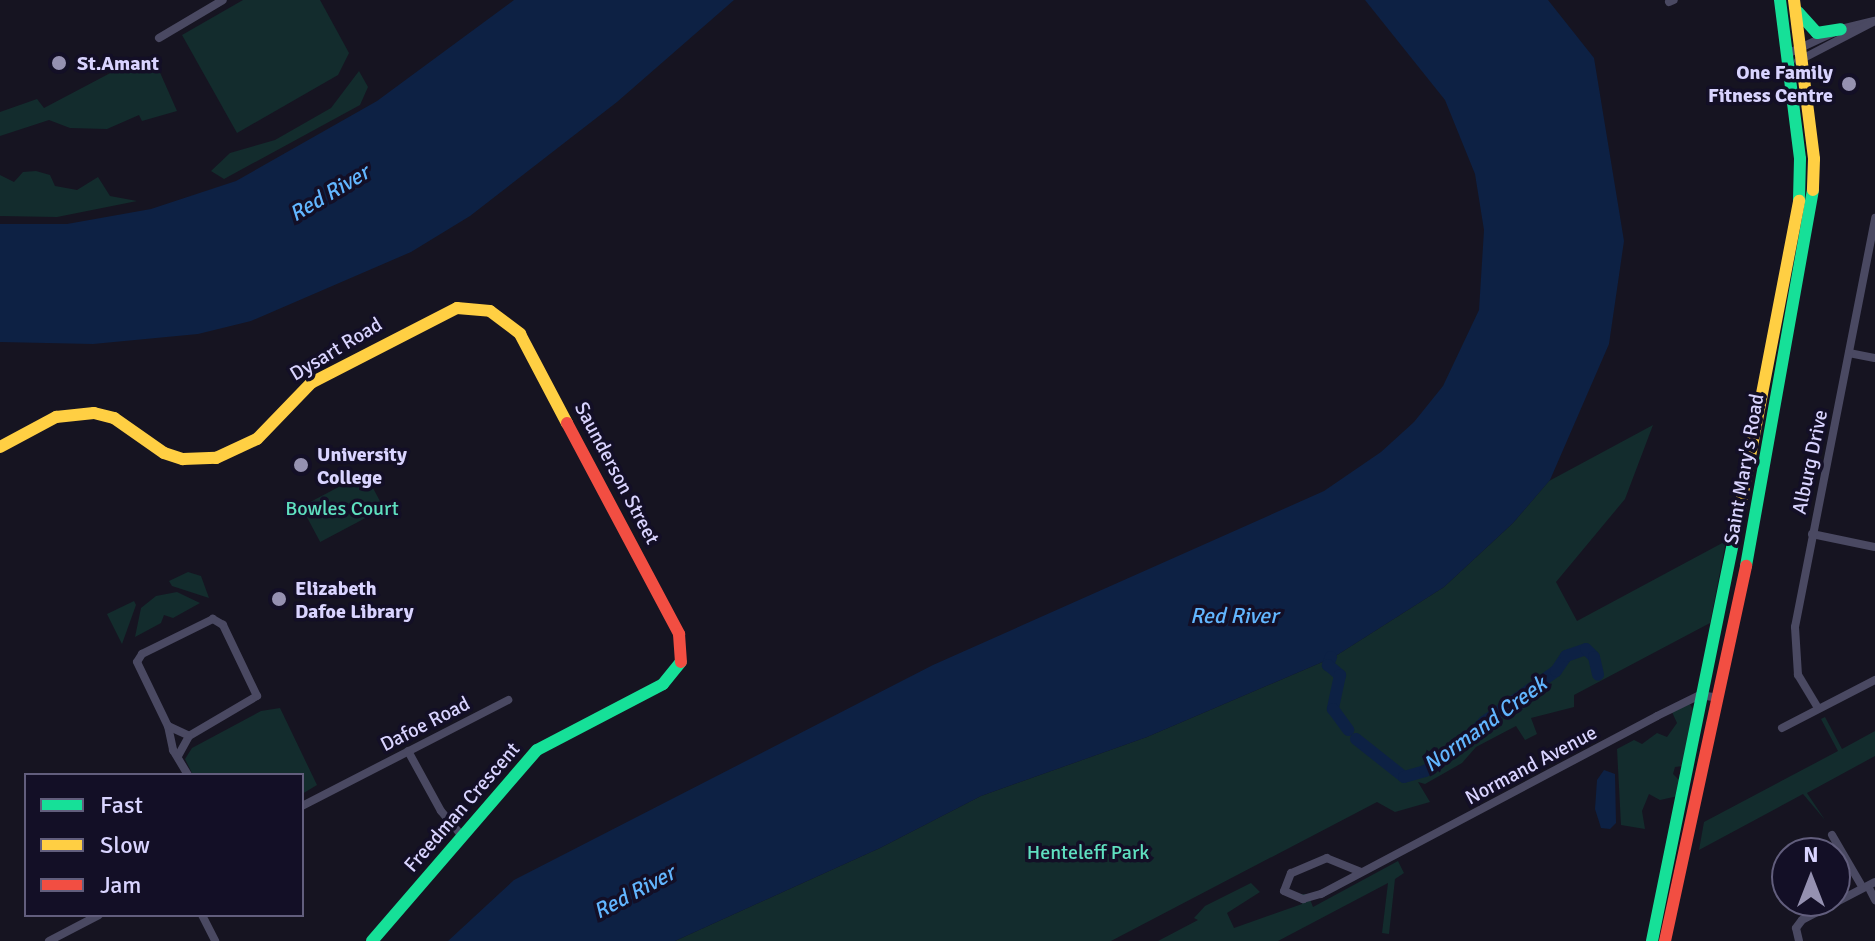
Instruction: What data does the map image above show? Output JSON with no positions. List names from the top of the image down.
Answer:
{
  "streets": {
    "main road": [
      "Dysart Road",
      "Saint Mary's Road",
      "Saunderson Street",
      "Freedman Crescent"
    ],
    "street": ["Alburg Drive", "Dafoe Road", "Normand Avenue"]
  },
  "crossings": [
    ["Dysart Road", "Saunderson Street"],
    ["Saint Mary's Road", "Normand Avenue"],
    ["Saunderson Street", "Freedman Crescent"]
  ],
  "water": ["Red River", "Normand Creek"],
  "parks": ["Bowles Court", "Henteleff Park"],
  "places": [
    "St.Amant",
    "One Family Fitness Centre",
    "University College",
    "Elizabeth Dafoe Library"
  ],
  "legend": ["Fast", "Slow", "Jam"],
  "north": "top"
}
